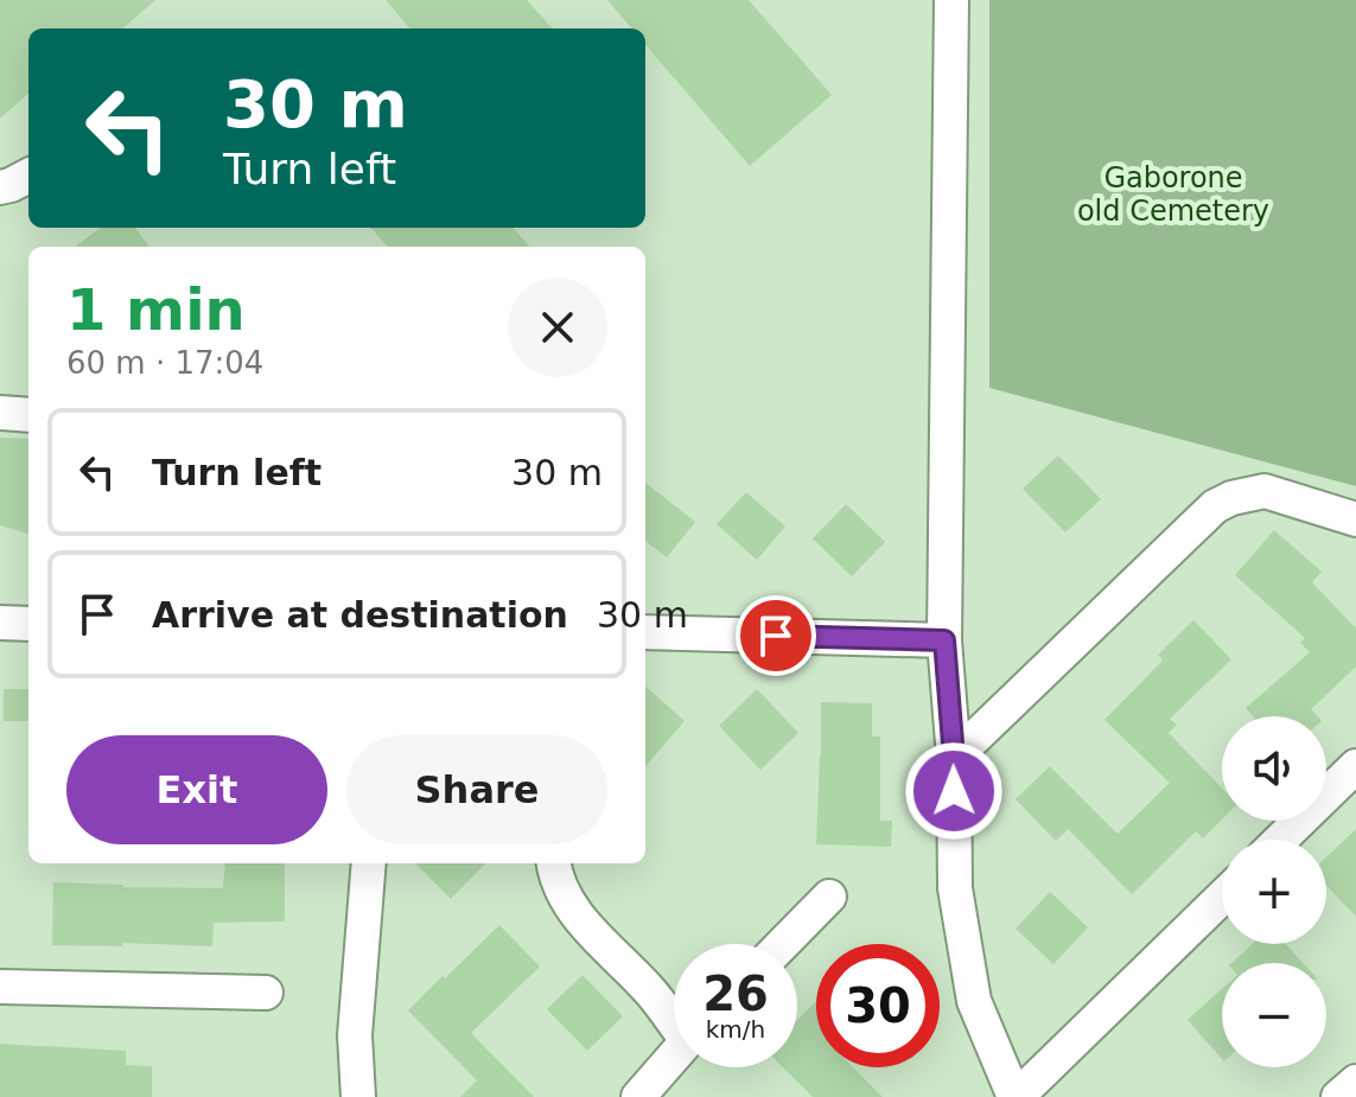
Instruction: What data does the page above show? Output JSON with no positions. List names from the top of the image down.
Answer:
{
  "parks": ["Gaborone old Cemetery"],
  "page": {
    "turn": ["30 m", "Turn left"],
    "heading": ["1 min", "60 m · 17:04"],
    "list": [
      {
        "name": "Turn left",
        "value": "30 m"
      },
      {
        "name": "Arrive at destination",
        "value": "30 m"
      }
    ],
    "map_buttons": ["+", "−"],
    "buttons": ["Exit", "Share"],
    "speed": "26 km/h",
    "limit": "30"
  }
}
